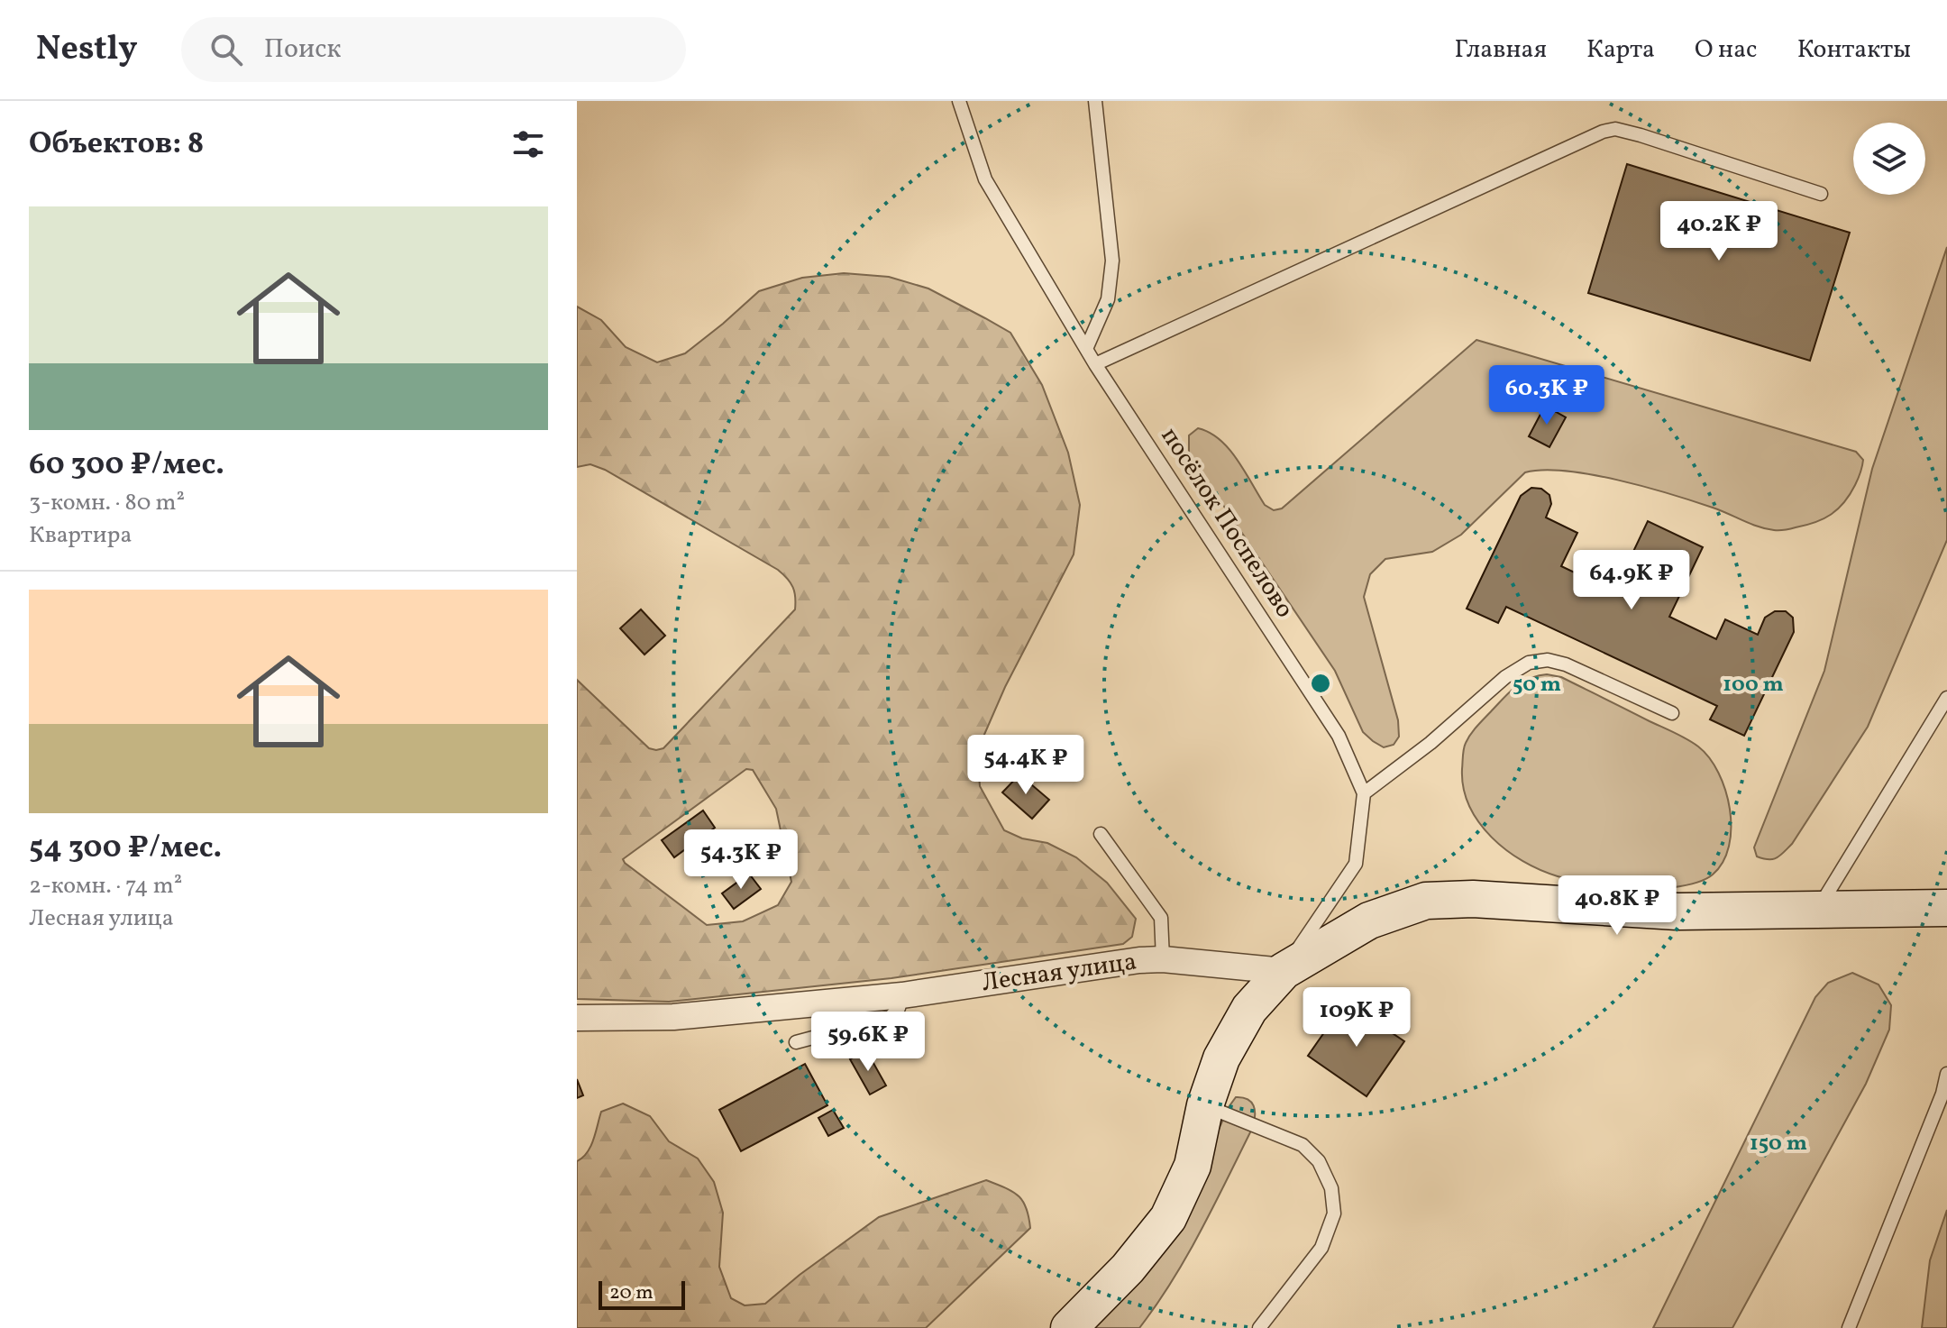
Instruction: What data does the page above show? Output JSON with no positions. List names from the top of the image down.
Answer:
{
  "streets": {
    "street": ["Лесная улица"],
    "lane": ["посёлок Поспелово"]
  },
  "scale_bar": "20 m",
  "page": {
    "header": "Nestly",
    "search": "Поиск",
    "nav": [
      "Главная",
      "Карта",
      "О нас",
      "Контакты"
    ],
    "heading": "Объектов: 8",
    "list": [
      {
        "name": "60 300 ₽/мес.",
        "note": "3-комн. · 80 m² · Квартира"
      },
      {
        "name": "54 300 ₽/мес.",
        "note": "2-комн. · 74 m² · Лесная улица"
      }
    ],
    "price": [
      "40.2K ₽",
      "60.3K ₽",
      "64.9K ₽",
      "54.4K ₽",
      "54.3K ₽",
      "40.8K ₽",
      "109K ₽",
      "59.6K ₽"
    ],
    "scale": "20 m"
  },
  "rings": ["50 m", "100 m", "150 m"]
}
